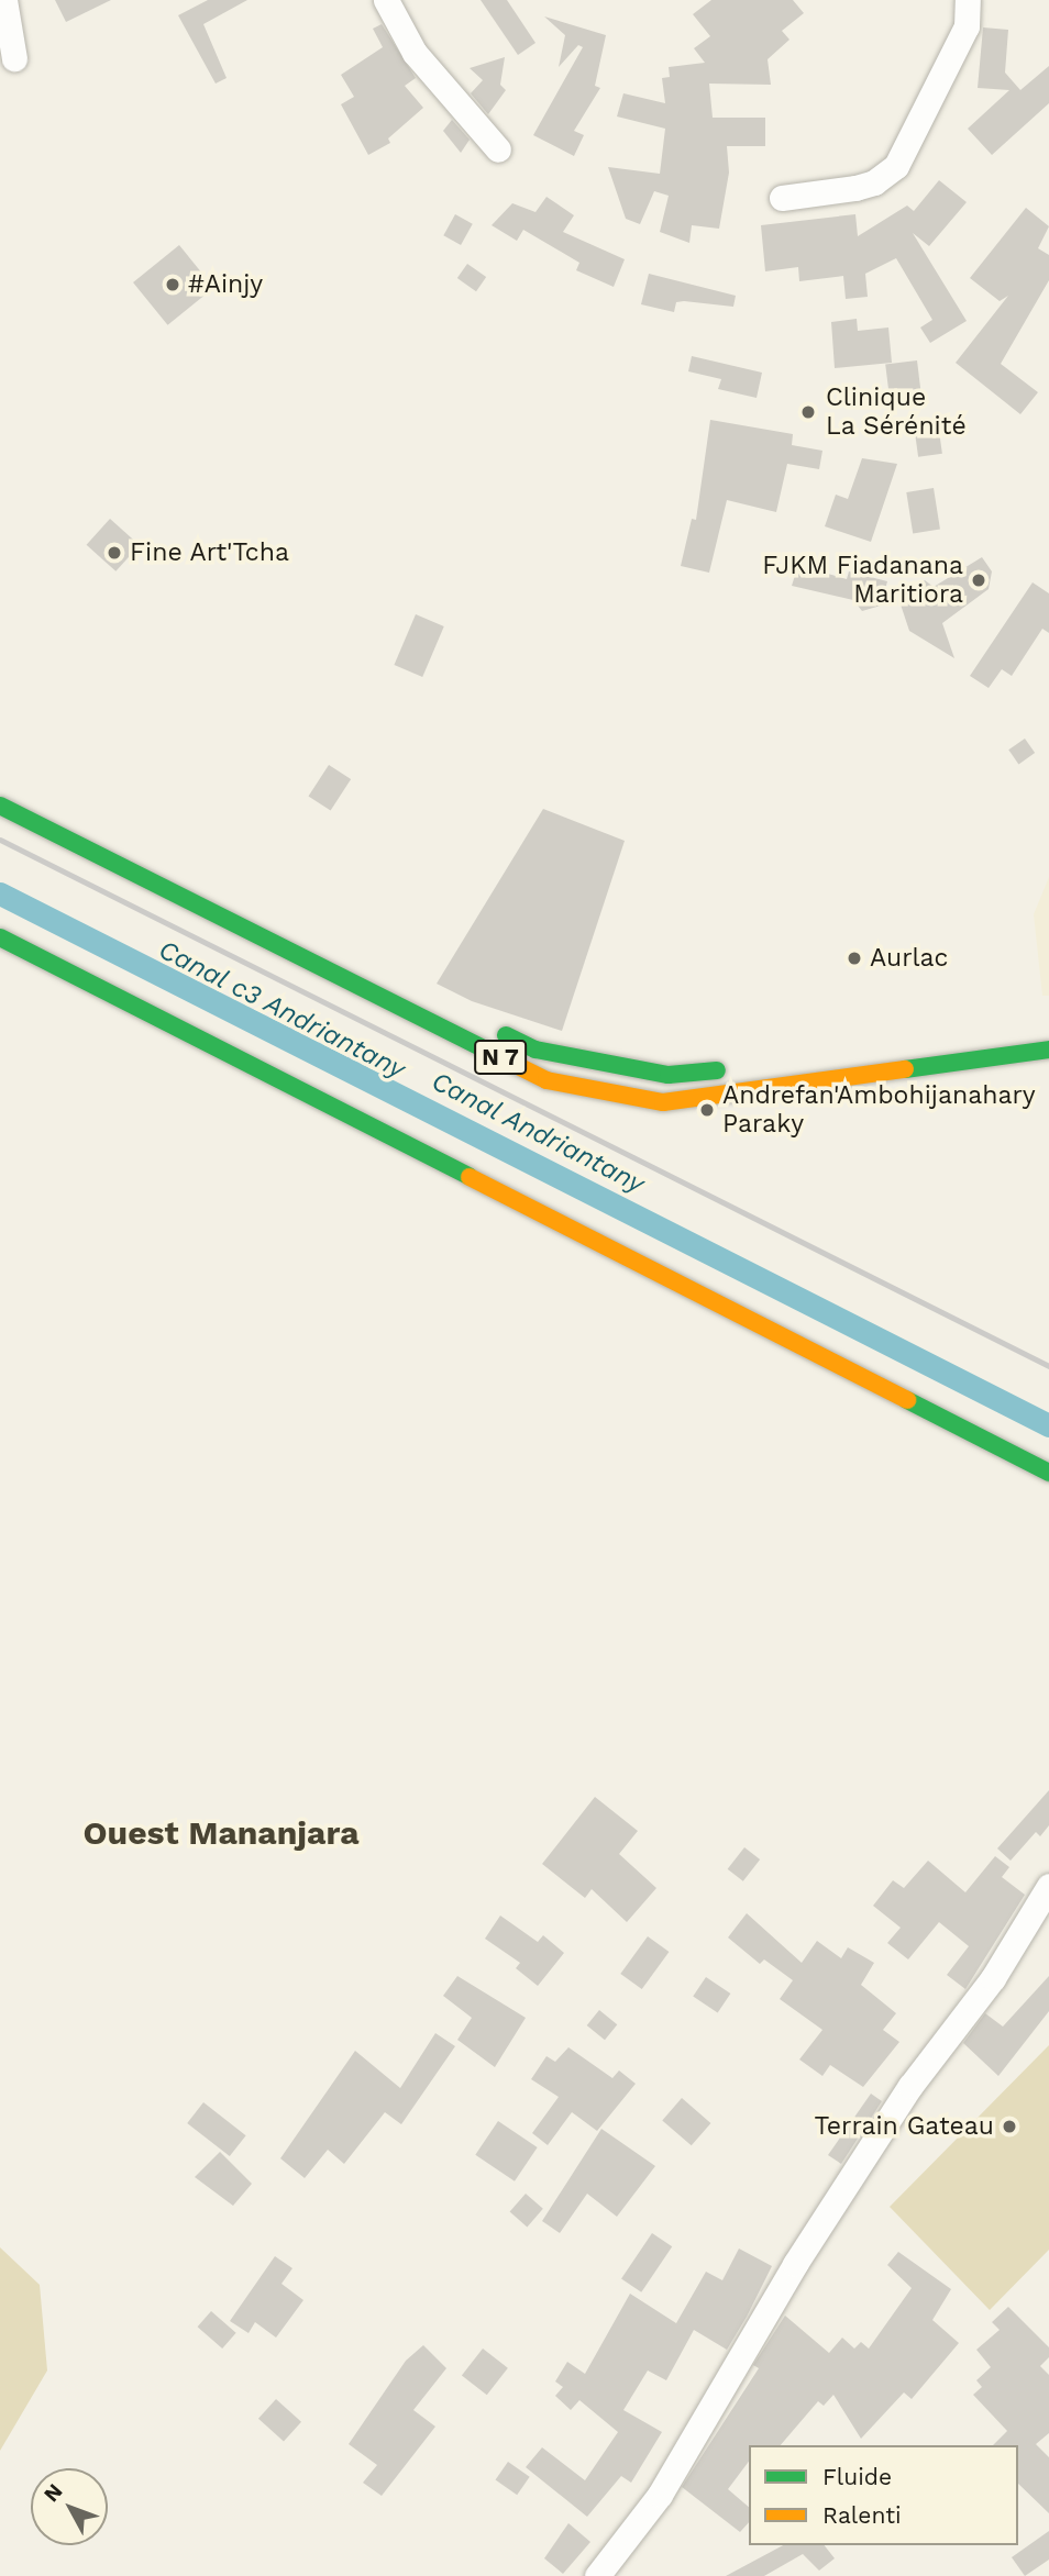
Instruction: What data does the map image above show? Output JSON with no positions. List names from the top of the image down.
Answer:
{
  "streets": {
    "main road": ["N 7"]
  },
  "districts": ["Ouest Mananjara"],
  "water": ["Canal c3 Andriantany", "Canal Andriantany"],
  "places": [
    "#Ainjy",
    "Clinique La Sérénité",
    "Fine Art'Tcha",
    "FJKM Fiadanana Maritiora",
    "Aurlac",
    "Andrefan'Ambohijanahary Paraky",
    "Terrain Gateau"
  ],
  "legend": ["Fluide", "Ralenti"],
  "north": "top left"
}
